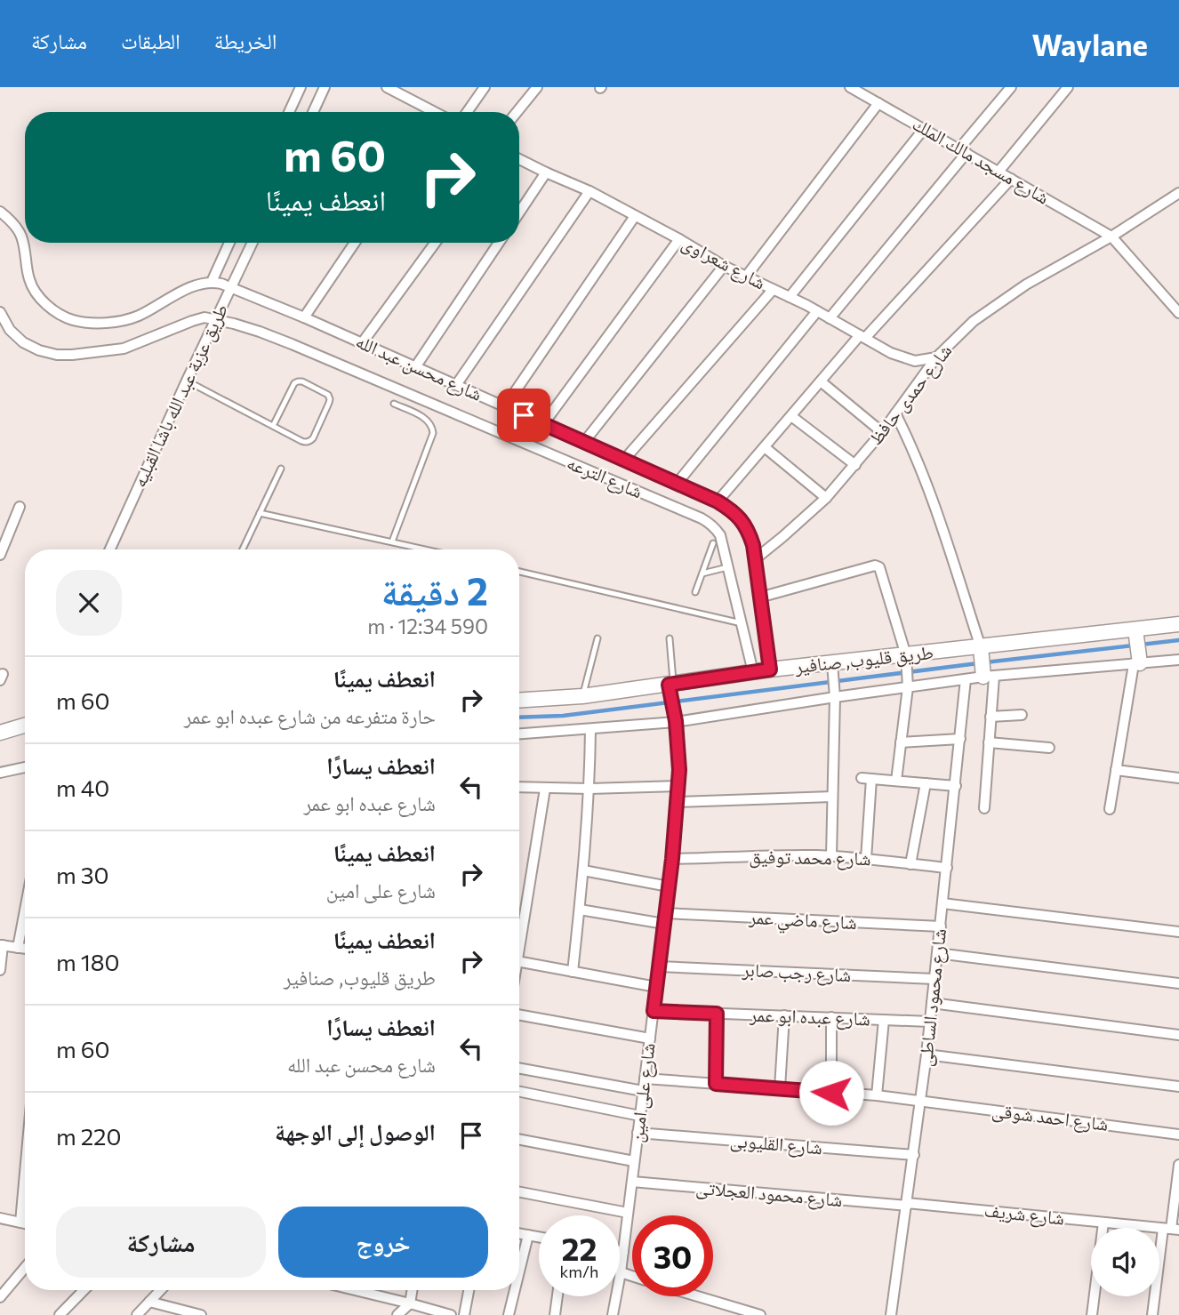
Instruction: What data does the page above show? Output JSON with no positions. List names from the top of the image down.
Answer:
{
  "streets": {
    "street": [
      "شارع مسجد مالك الملك",
      "شارع شعراوى",
      "شارع محسن عبد الله",
      "شارع حمدى حافظ",
      "طريق عزبة عبد الله باشا القبليه",
      "شارع الترعه",
      "طريق قليوب, صنافير",
      "شارع محمد توفيق",
      "شارع ماضي عمر",
      "شارع رجب صابر",
      "شارع محمود الساطى",
      "شارع عبده ابو عمر",
      "شارع على امين",
      "شارع احمد شوقى",
      "شارع القليوبى",
      "شارع محمود العجلاتى",
      "شارع شريف"
    ]
  },
  "crossings": [
    ["شارع مسجد مالك الملك", "شارع حمدى حافظ"],
    ["شارع شعراوى", "شارع حمدى حافظ"],
    ["شارع محسن عبد الله", "شارع حمدى حافظ"],
    ["شارع محسن عبد الله", "طريق عزبة عبد الله باشا القبليه"],
    ["شارع محسن عبد الله", "طريق قليوب, صنافير"],
    ["طريق عزبة عبد الله باشا القبليه", "شارع الترعه"],
    ["شارع الترعه", "طريق قليوب, صنافير"],
    ["طريق قليوب, صنافير", "شارع محمود الساطى"],
    ["طريق قليوب, صنافير", "شارع على امين"],
    ["شارع محمد توفيق", "شارع محمود الساطى"],
    ["شارع محمد توفيق", "شارع على امين"],
    ["شارع ماضي عمر", "شارع محمود الساطى"],
    ["شارع ماضي عمر", "شارع على امين"],
    ["شارع رجب صابر", "شارع محمود الساطى"],
    ["شارع رجب صابر", "شارع على امين"],
    ["شارع محمود الساطى", "شارع عبده ابو عمر"],
    ["شارع محمود الساطى", "شارع احمد شوقى"],
    ["شارع محمود الساطى", "شارع القليوبى"],
    ["شارع محمود الساطى", "شارع محمود العجلاتى"],
    ["شارع محمود الساطى", "شارع شريف"],
    ["شارع عبده ابو عمر", "شارع على امين"],
    ["شارع على امين", "شارع احمد شوقى"],
    ["شارع على امين", "شارع القليوبى"],
    ["شارع على امين", "شارع محمود العجلاتى"],
    ["شارع محمود العجلاتى", "شارع شريف"]
  ],
  "page": {
    "header": "Waylane",
    "nav": ["الخريطة", "الطبقات", "مشاركة"],
    "turn": ["60 m", "انعطف يمينًا"],
    "heading": ["2 دقيقة", "590 m · 12:34"],
    "list": [
      {
        "name": "انعطف يمينًا",
        "note": "حارة متفرعه من شارع عبده ابو عمر",
        "value": "60 m"
      },
      {
        "name": "انعطف يسارًا",
        "note": "شارع عبده ابو عمر",
        "value": "40 m"
      },
      {
        "name": "انعطف يمينًا",
        "note": "شارع على امين",
        "value": "30 m"
      },
      {
        "name": "انعطف يمينًا",
        "note": "طريق قليوب, صنافير",
        "value": "180 m"
      },
      {
        "name": "انعطف يسارًا",
        "note": "شارع محسن عبد الله",
        "value": "60 m"
      },
      {
        "name": "الوصول إلى الوجهة",
        "value": "220 m"
      }
    ],
    "buttons": ["خروج", "مشاركة"],
    "speed": "22 km/h",
    "limit": "30"
  }
}
